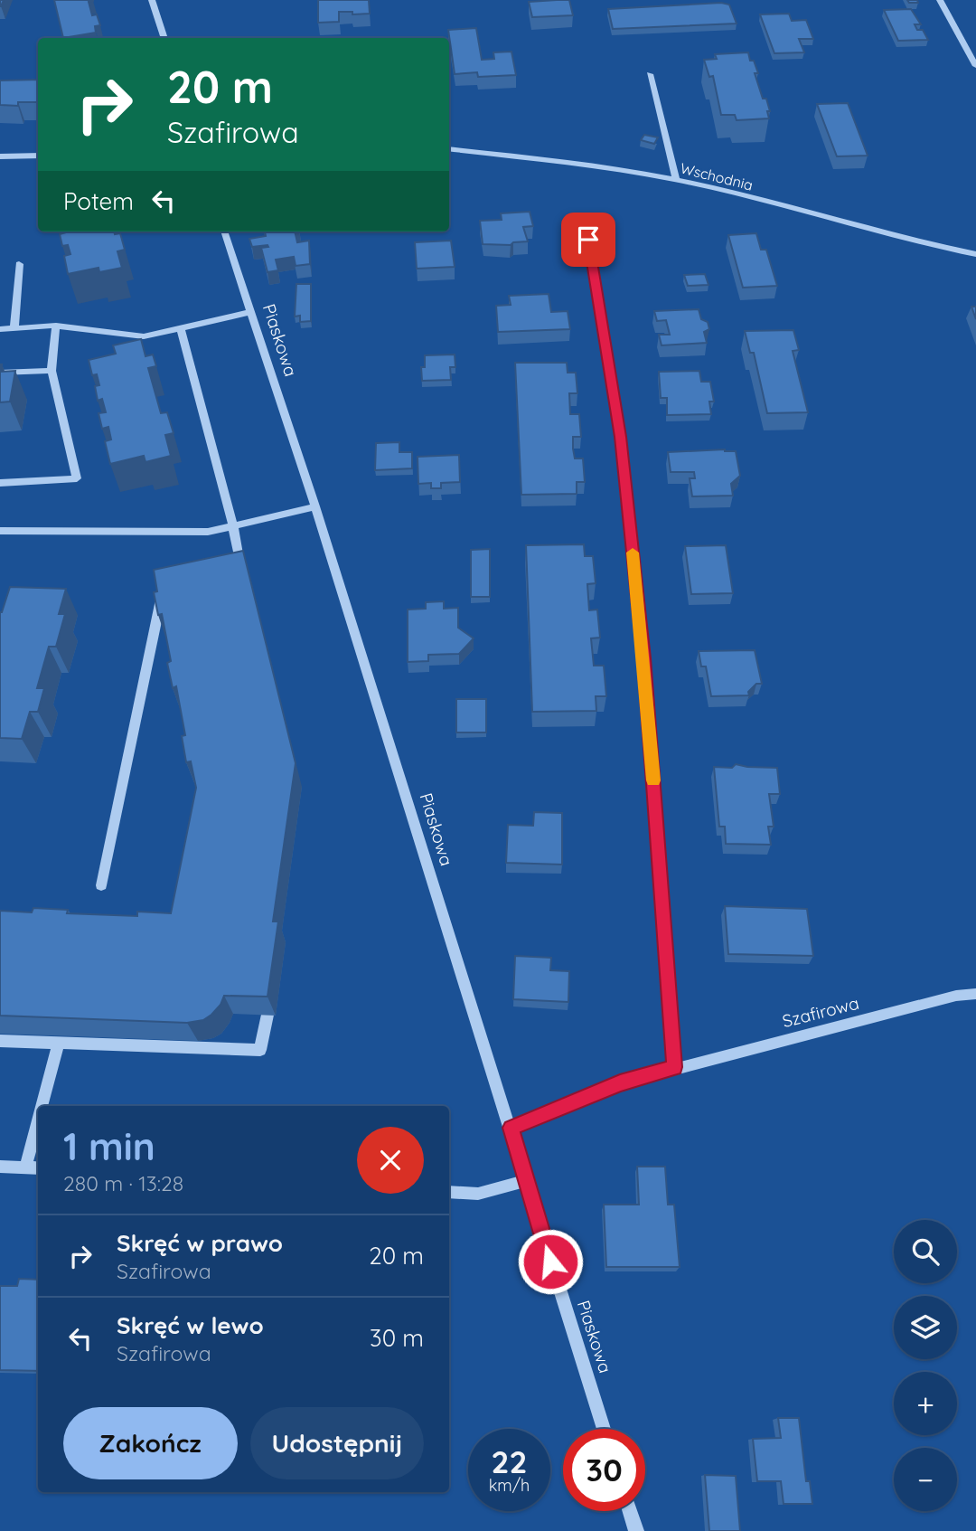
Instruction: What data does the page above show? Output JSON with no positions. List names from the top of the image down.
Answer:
{
  "streets": {
    "street": ["Wschodnia", "Piaskowa", "Szafirowa"]
  },
  "crossings": [
    ["Piaskowa", "Szafirowa"]
  ],
  "page": {
    "turn": ["20 m", "Szafirowa"],
    "then": "Potem",
    "heading": ["1 min", "280 m · 13:28"],
    "list": [
      {
        "name": "Skręć w prawo",
        "note": "Szafirowa",
        "value": "20 m"
      },
      {
        "name": "Skręć w lewo",
        "note": "Szafirowa",
        "value": "30 m"
      }
    ],
    "map_buttons": ["+", "−"],
    "buttons": ["Zakończ", "Udostępnij"],
    "speed": "22 km/h",
    "limit": "30"
  }
}
